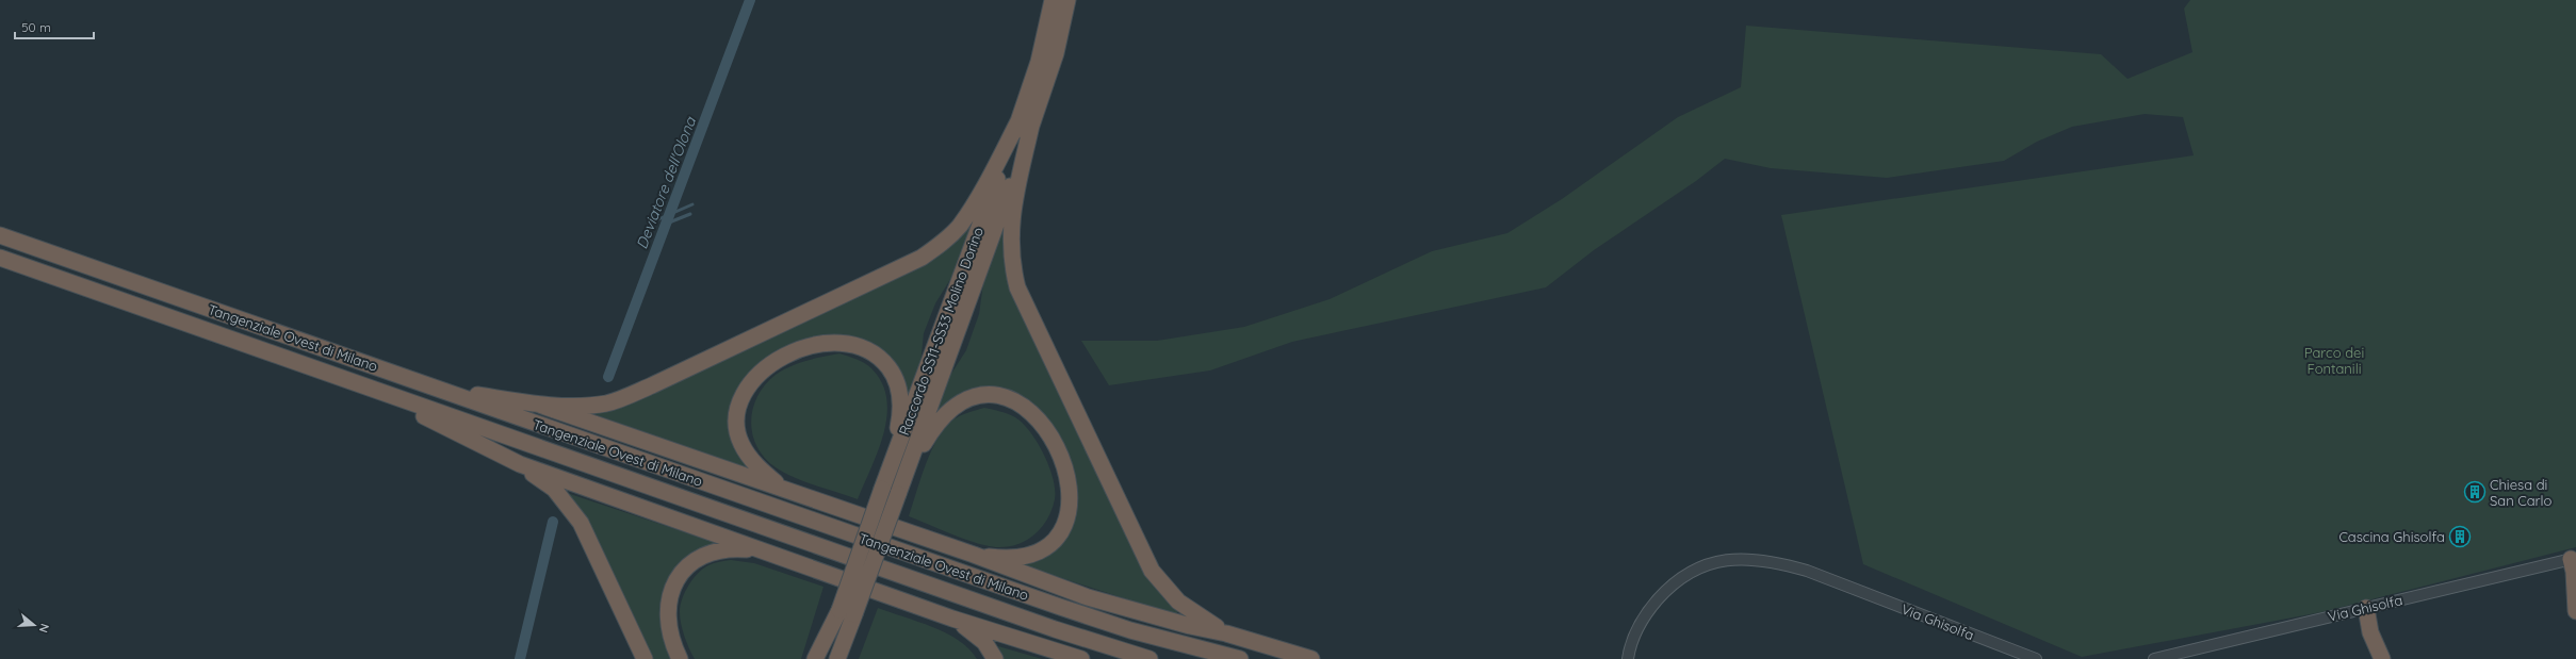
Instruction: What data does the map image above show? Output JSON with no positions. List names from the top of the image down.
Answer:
{
  "streets": {
    "highway": ["Raccordo SS11-SS33 Molino Dorino", "Tangenziale Ovest di Milano"],
    "street": ["Via Ghisolfa"]
  },
  "water": ["Deviatore dell'Olona"],
  "parks": ["Parco dei Fontanili"],
  "places": {
    "building": ["Chiesa di San Carlo", "Cascina Ghisolfa"]
  },
  "scale_bar": "50 m",
  "north": "right"
}
